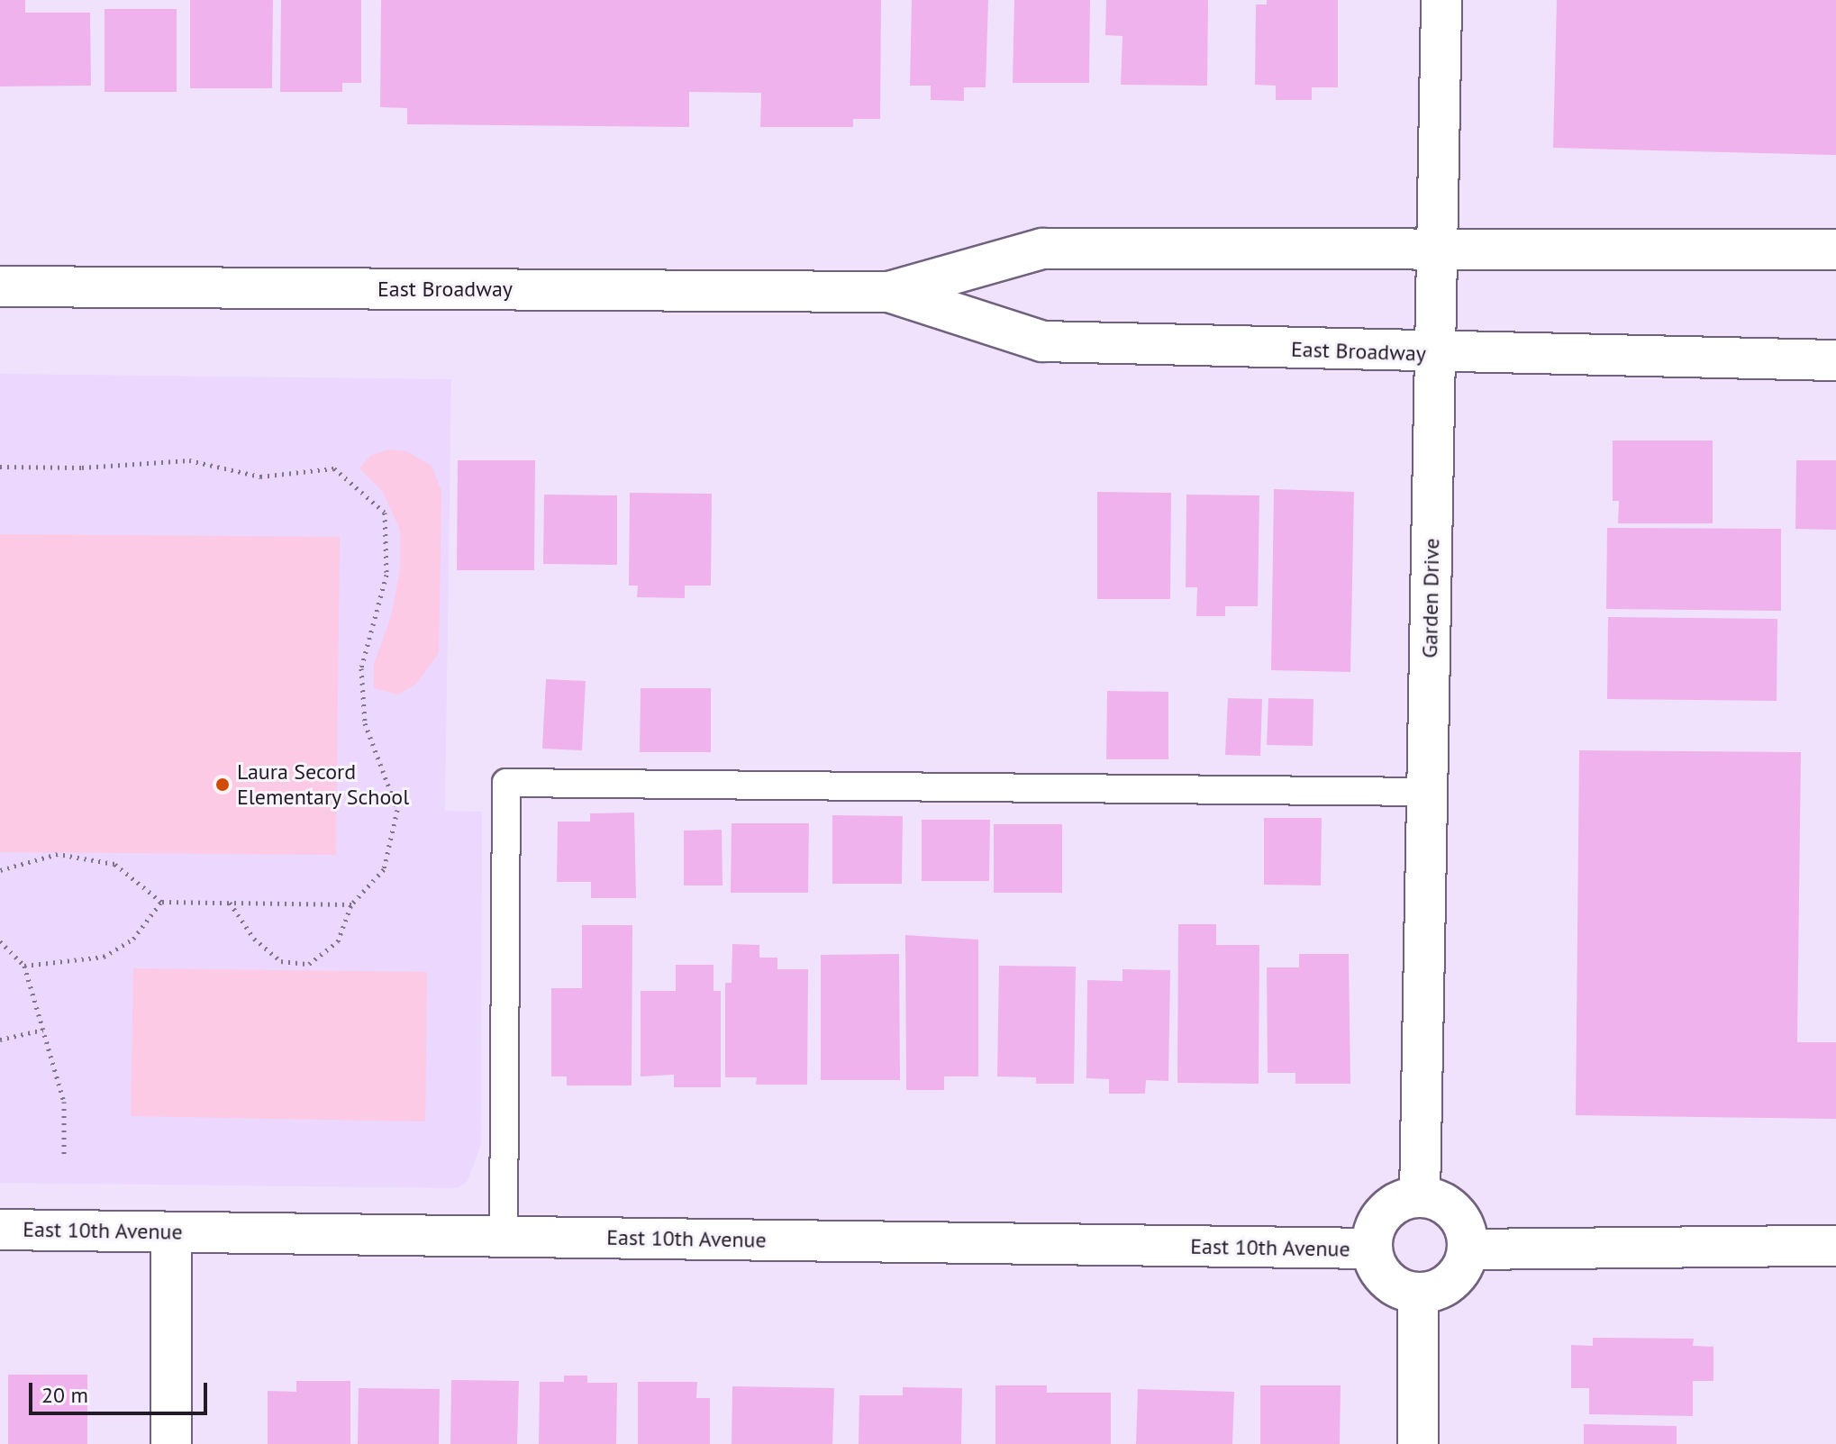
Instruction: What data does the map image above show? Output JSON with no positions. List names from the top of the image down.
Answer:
{
  "streets": {
    "street": ["East Broadway", "Garden Drive", "East 10th Avenue"]
  },
  "crossings": [
    ["East Broadway", "Garden Drive"],
    ["Garden Drive", "East 10th Avenue"]
  ],
  "places": ["Laura Secord Elementary School"],
  "scale_bar": "20 m"
}
